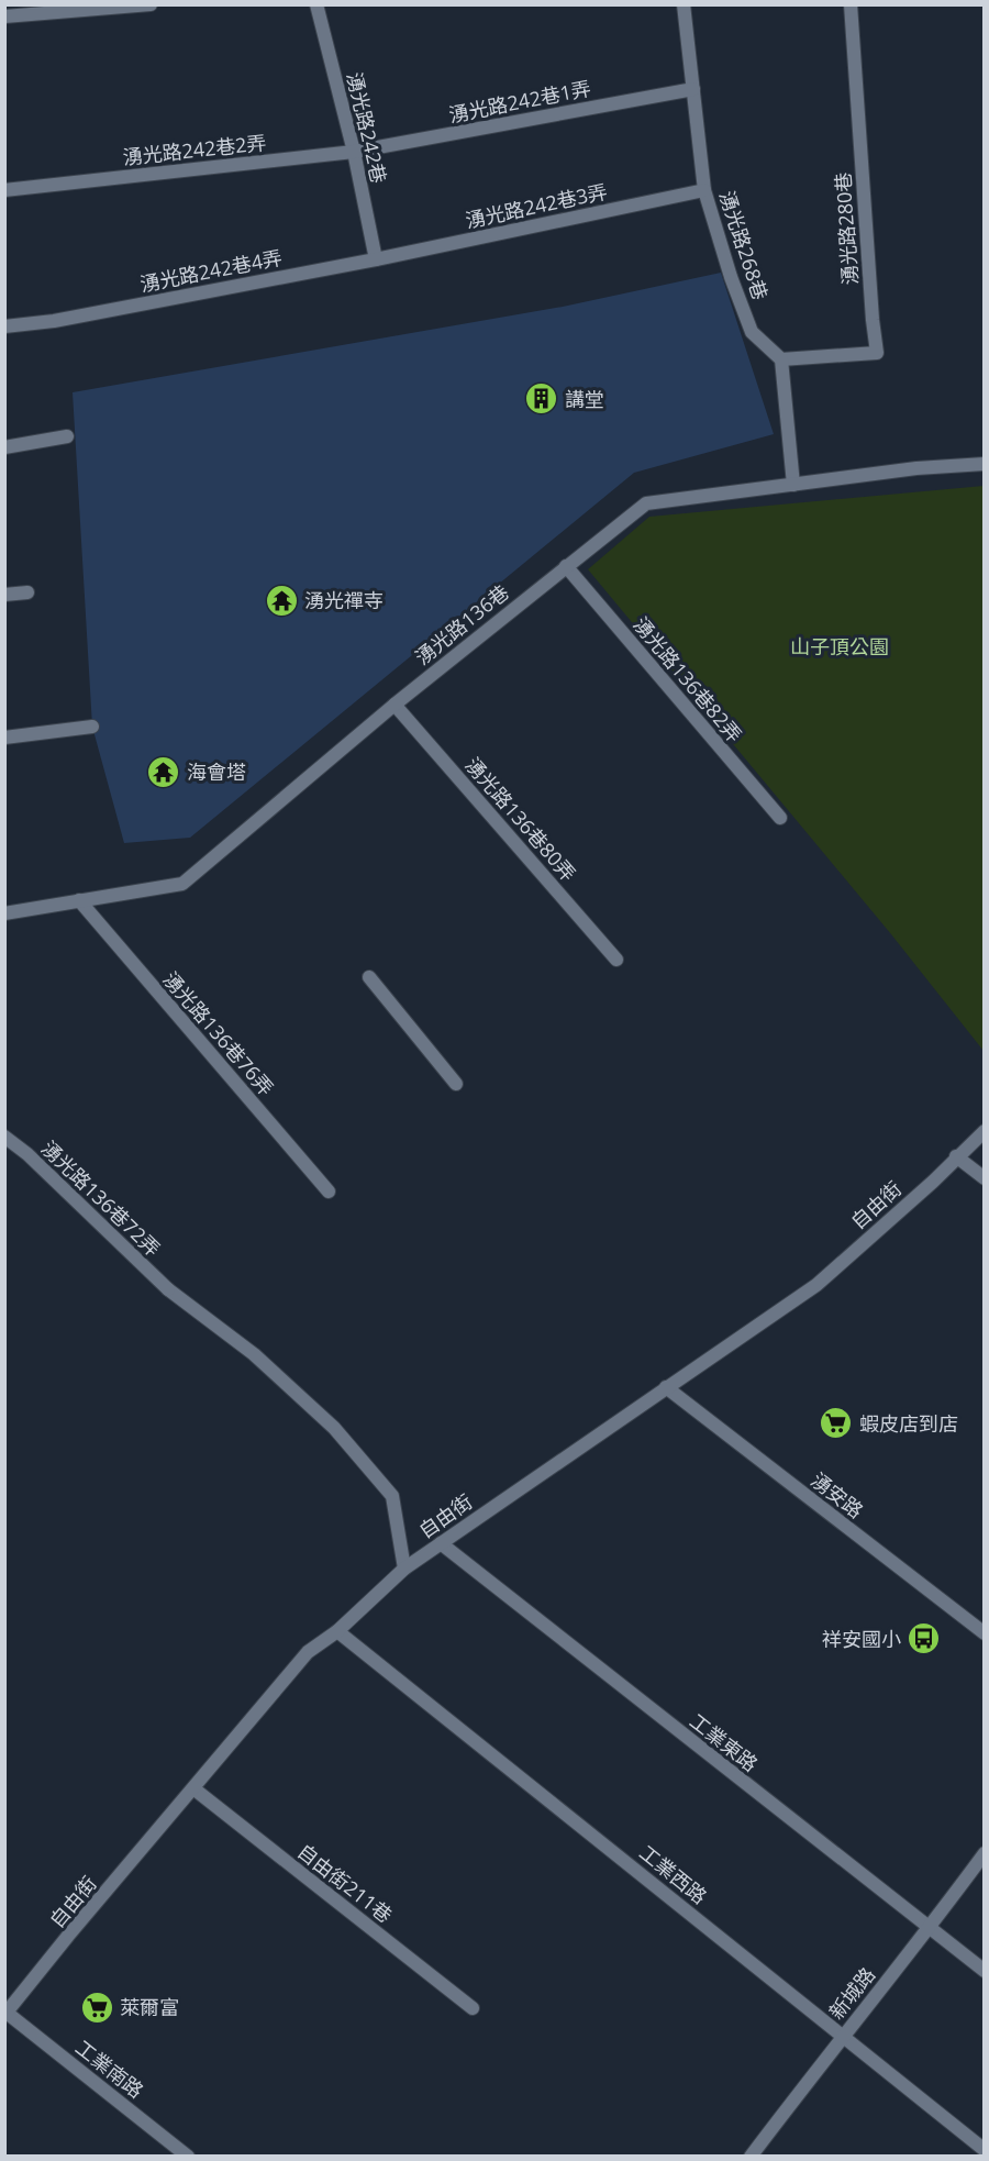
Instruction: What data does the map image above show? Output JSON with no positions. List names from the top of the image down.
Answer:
{
  "streets": {
    "street": [
      "湧光路242巷1弄",
      "湧光路242巷",
      "湧光路242巷2弄",
      "湧光路242巷3弄",
      "湧光路280巷",
      "湧光路268巷",
      "湧光路242巷4弄",
      "湧光路136巷",
      "湧光路136巷82弄",
      "湧光路136巷80弄",
      "湧光路136巷76弄",
      "湧光路136巷72弄",
      "自由街",
      "湧安路",
      "工業東路",
      "工業西路",
      "自由街211巷",
      "新城路",
      "工業南路"
    ]
  },
  "crossings": [
    ["湧光路242巷1弄", "湧光路242巷"],
    ["湧光路242巷1弄", "湧光路242巷2弄"],
    ["湧光路242巷1弄", "湧光路268巷"],
    ["湧光路242巷", "湧光路242巷2弄"],
    ["湧光路242巷", "湧光路242巷3弄"],
    ["湧光路242巷", "湧光路242巷4弄"],
    ["湧光路242巷3弄", "湧光路268巷"],
    ["湧光路242巷3弄", "湧光路242巷4弄"],
    ["湧光路280巷", "湧光路268巷"],
    ["湧光路136巷", "湧光路136巷82弄"],
    ["湧光路136巷", "湧光路136巷80弄"],
    ["湧光路136巷", "湧光路136巷76弄"],
    ["湧光路136巷72弄", "自由街"],
    ["自由街", "湧安路"],
    ["自由街", "工業東路"],
    ["自由街", "工業西路"],
    ["自由街", "自由街211巷"],
    ["自由街", "工業南路"],
    ["工業東路", "新城路"],
    ["工業西路", "新城路"]
  ],
  "parks": ["山子頂公園"],
  "places": {
    "building": ["講堂"],
    "temple": ["湧光禪寺", "海會塔"],
    "supermarket": ["蝦皮店到店", "萊爾富"],
    "bus stop": ["祥安國小"]
  }
}
